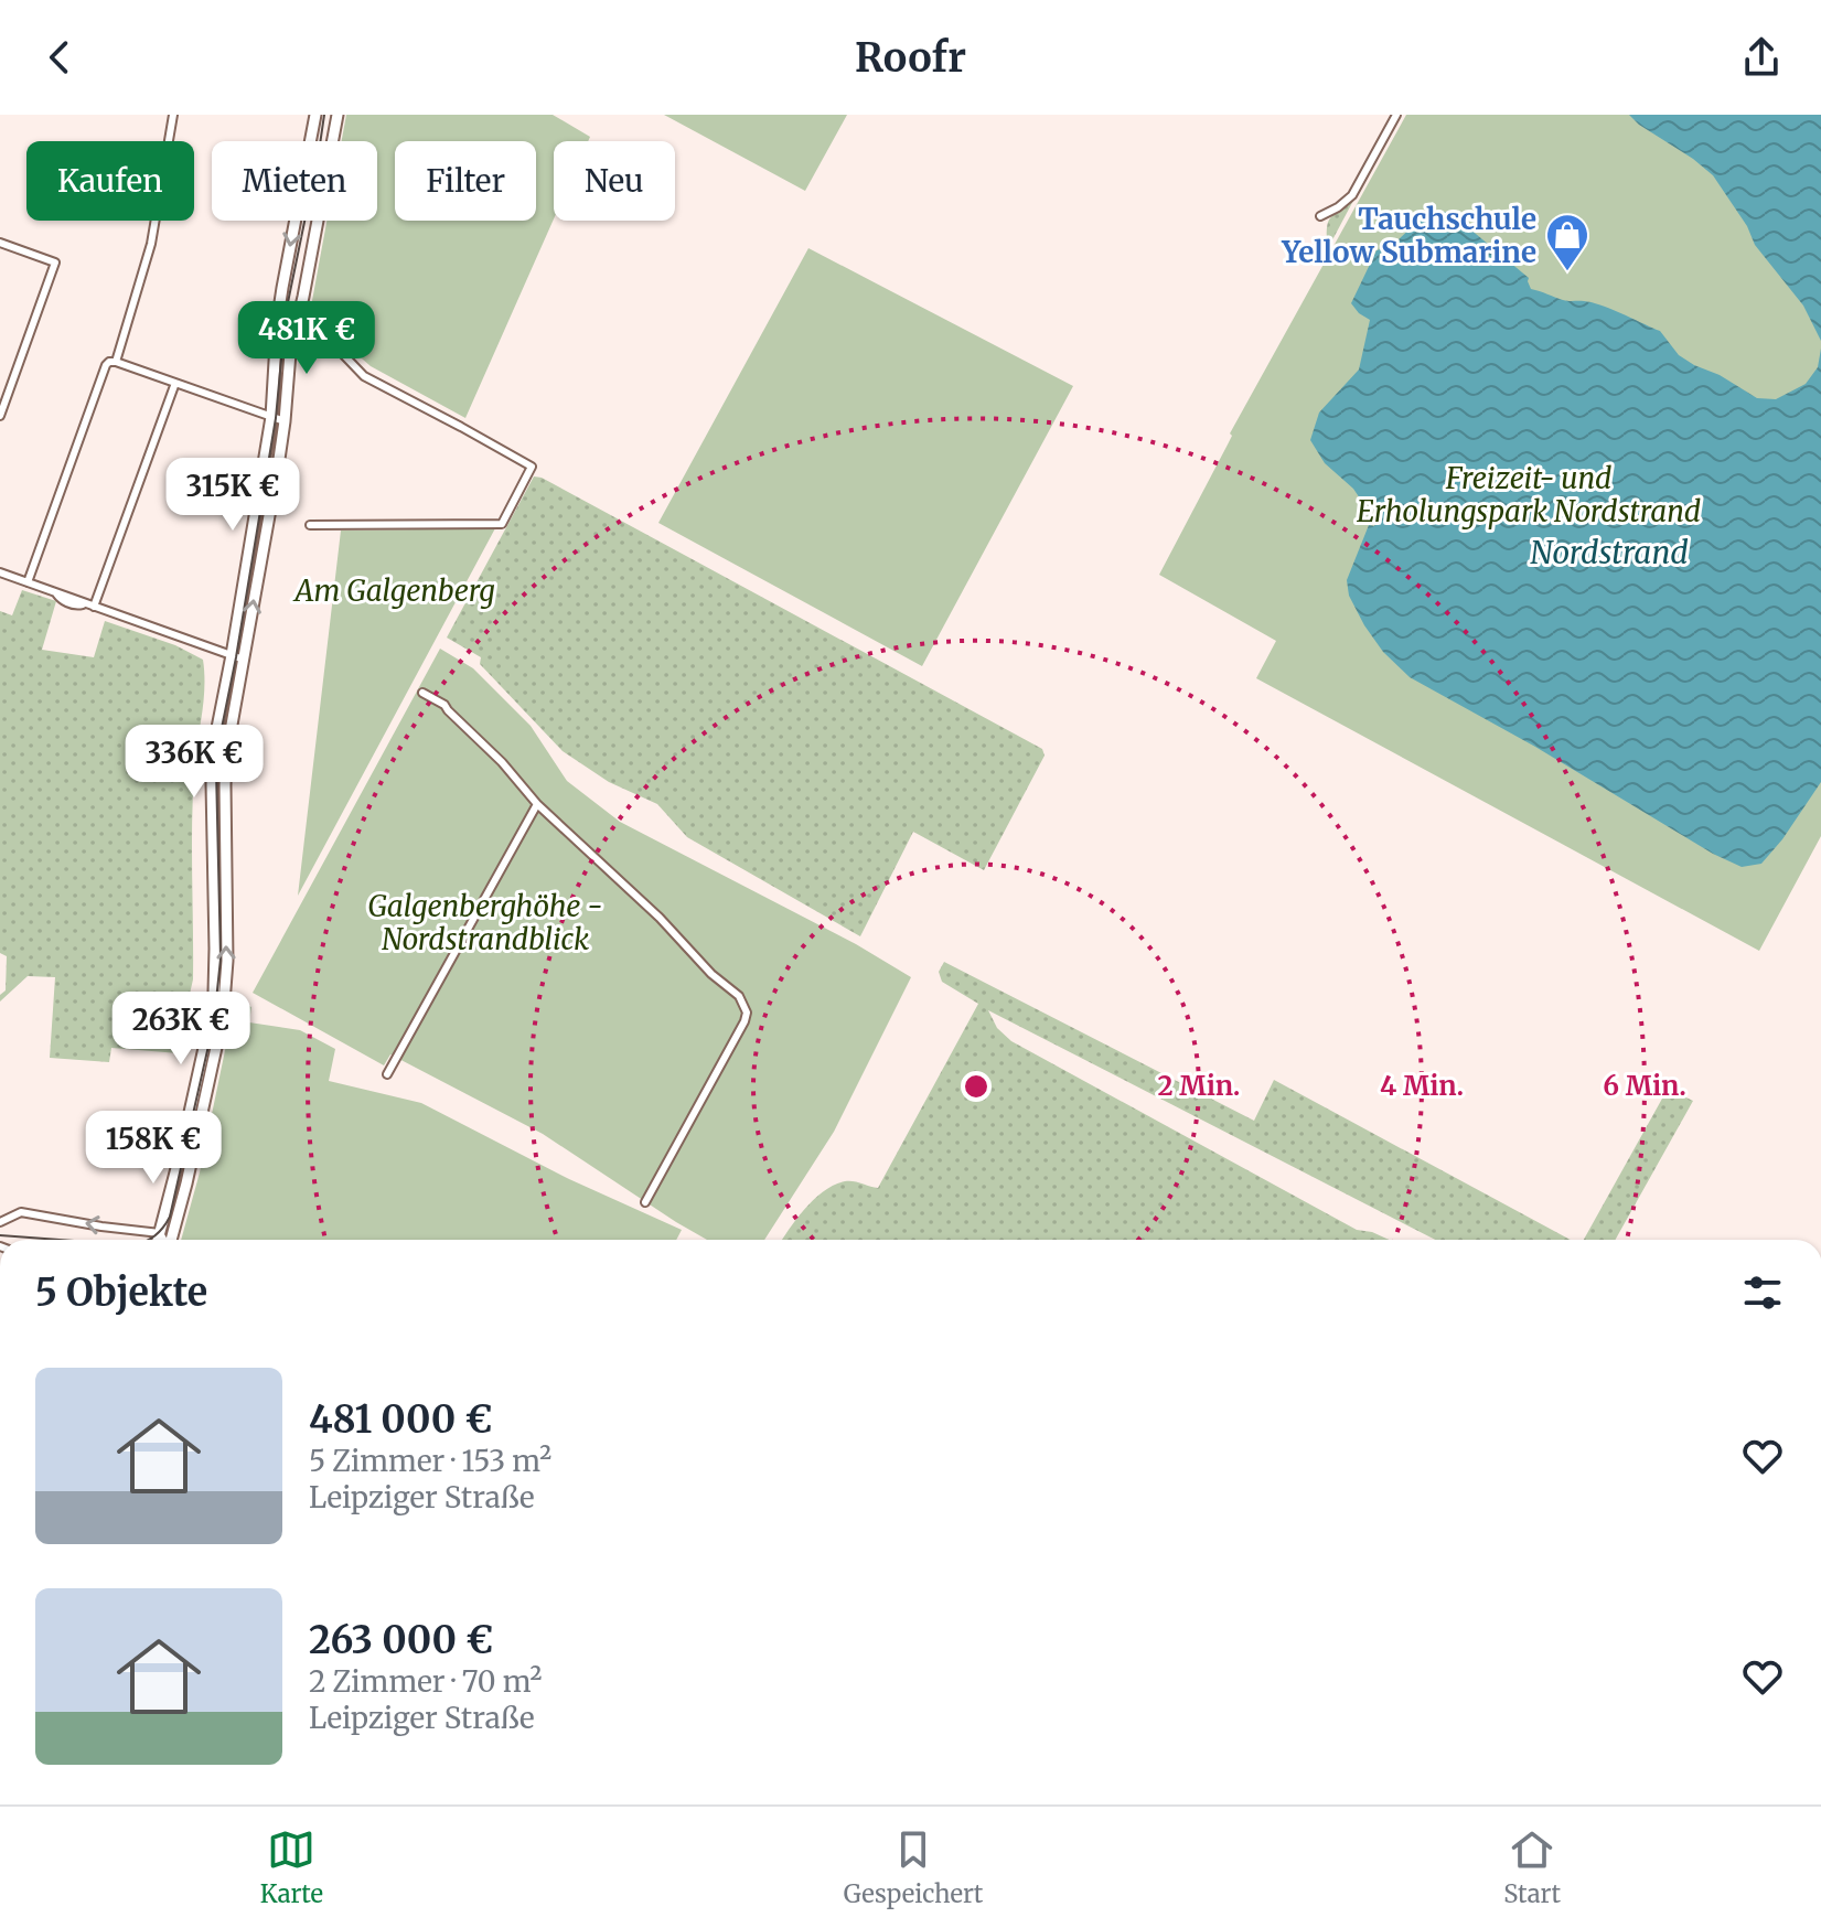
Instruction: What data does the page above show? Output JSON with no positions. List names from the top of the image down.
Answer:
{
  "water": ["Nordstrand"],
  "parks": ["Freizeit- und Erholungspark Nordstrand", "Am Galgenberg", "Galgenberghöhe - Nordstrandblick"],
  "places": {
    "shop": ["Tauchschule Yellow Submarine"]
  },
  "page": {
    "header": "Roofr",
    "chip": [
      "Kaufen",
      "Mieten",
      "Filter",
      "Neu"
    ],
    "price": [
      "481K €",
      "315K €",
      "336K €",
      "263K €",
      "158K €"
    ],
    "heading": "5 Objekte",
    "list": [
      {
        "name": "481 000 €",
        "note": "5 Zimmer · 153 m² · Leipziger Straße"
      },
      {
        "name": "263 000 €",
        "note": "2 Zimmer · 70 m² · Leipziger Straße"
      }
    ],
    "tabs": ["Karte", "Gespeichert", "Start"]
  },
  "rings": ["2 Min.", "4 Min.", "6 Min."]
}
